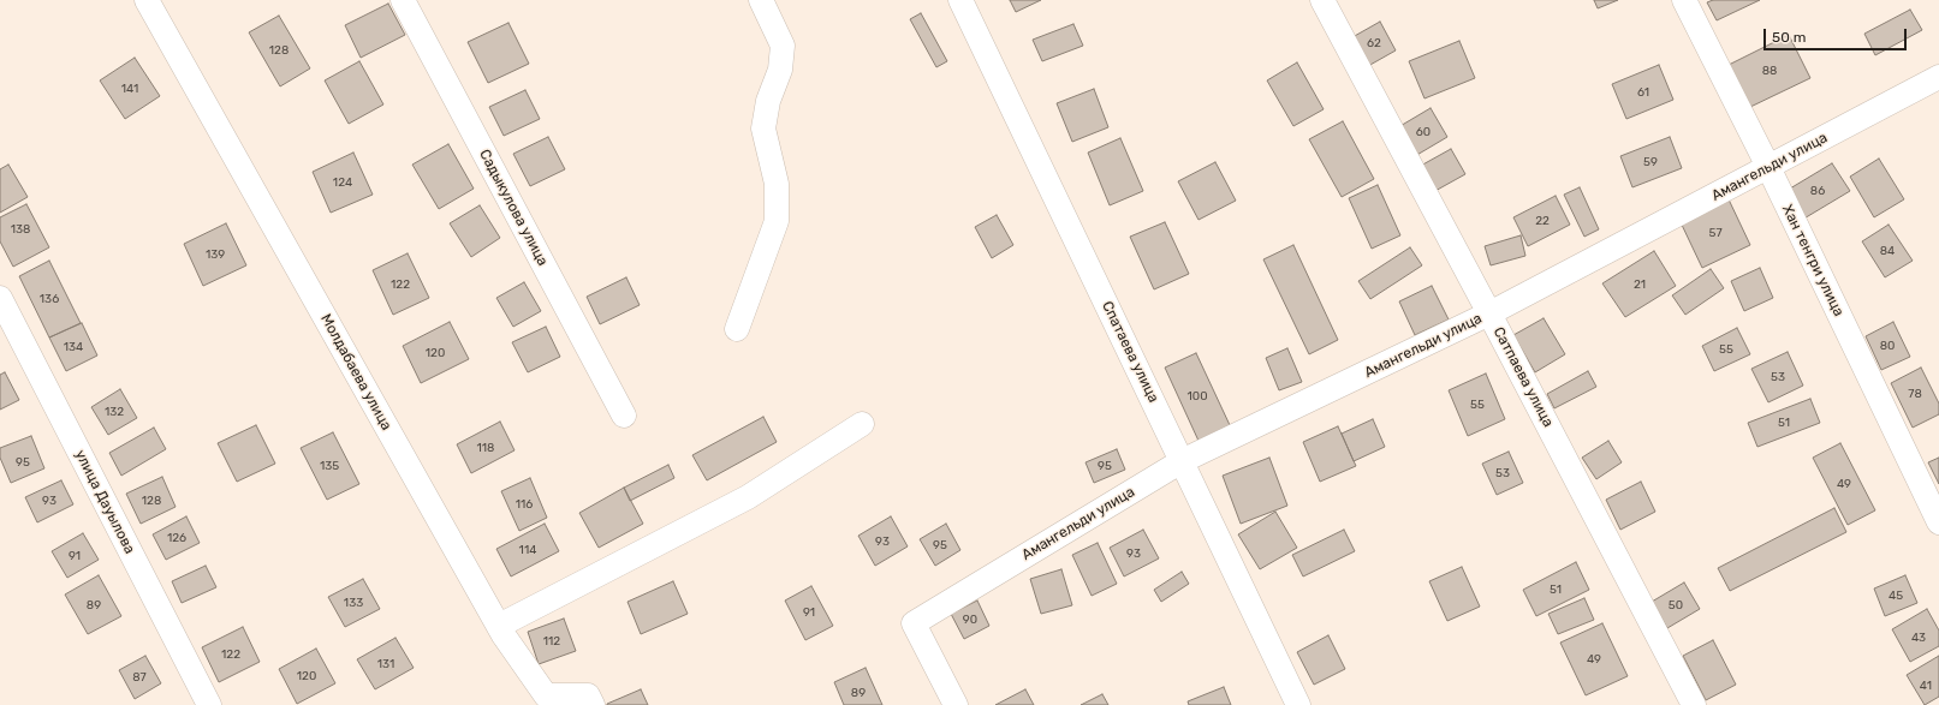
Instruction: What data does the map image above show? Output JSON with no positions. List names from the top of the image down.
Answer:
{
  "streets": {
    "street": [
      "Амангельди улица",
      "Садыкулова улица",
      "Хан тенгри улица",
      "Спатаева улица",
      "Молдабаева улица",
      "Сатпаева улица",
      "улица Дауылова"
    ]
  },
  "crossings": [
    ["Амангельди улица", "Хан тенгри улица"],
    ["Амангельди улица", "Спатаева улица"],
    ["Амангельди улица", "Сатпаева улица"]
  ],
  "house_numbers": [
    "62",
    "128",
    "88",
    "141",
    "61",
    "60",
    "59",
    "124",
    "86",
    "22",
    "138",
    "57",
    "84",
    "139",
    "122",
    "21",
    "136",
    "80",
    "134",
    "55",
    "120",
    "53",
    "78",
    "100",
    "55",
    "132",
    "51",
    "118",
    "95",
    "135",
    "95",
    "53",
    "49",
    "93",
    "128",
    "116",
    "126",
    "93",
    "95",
    "114",
    "93",
    "91",
    "51",
    "45",
    "133",
    "89",
    "50",
    "91",
    "90",
    "43",
    "112",
    "122",
    "49",
    "131",
    "120",
    "87",
    "41",
    "89"
  ],
  "scale_bar": "50 m"
}
